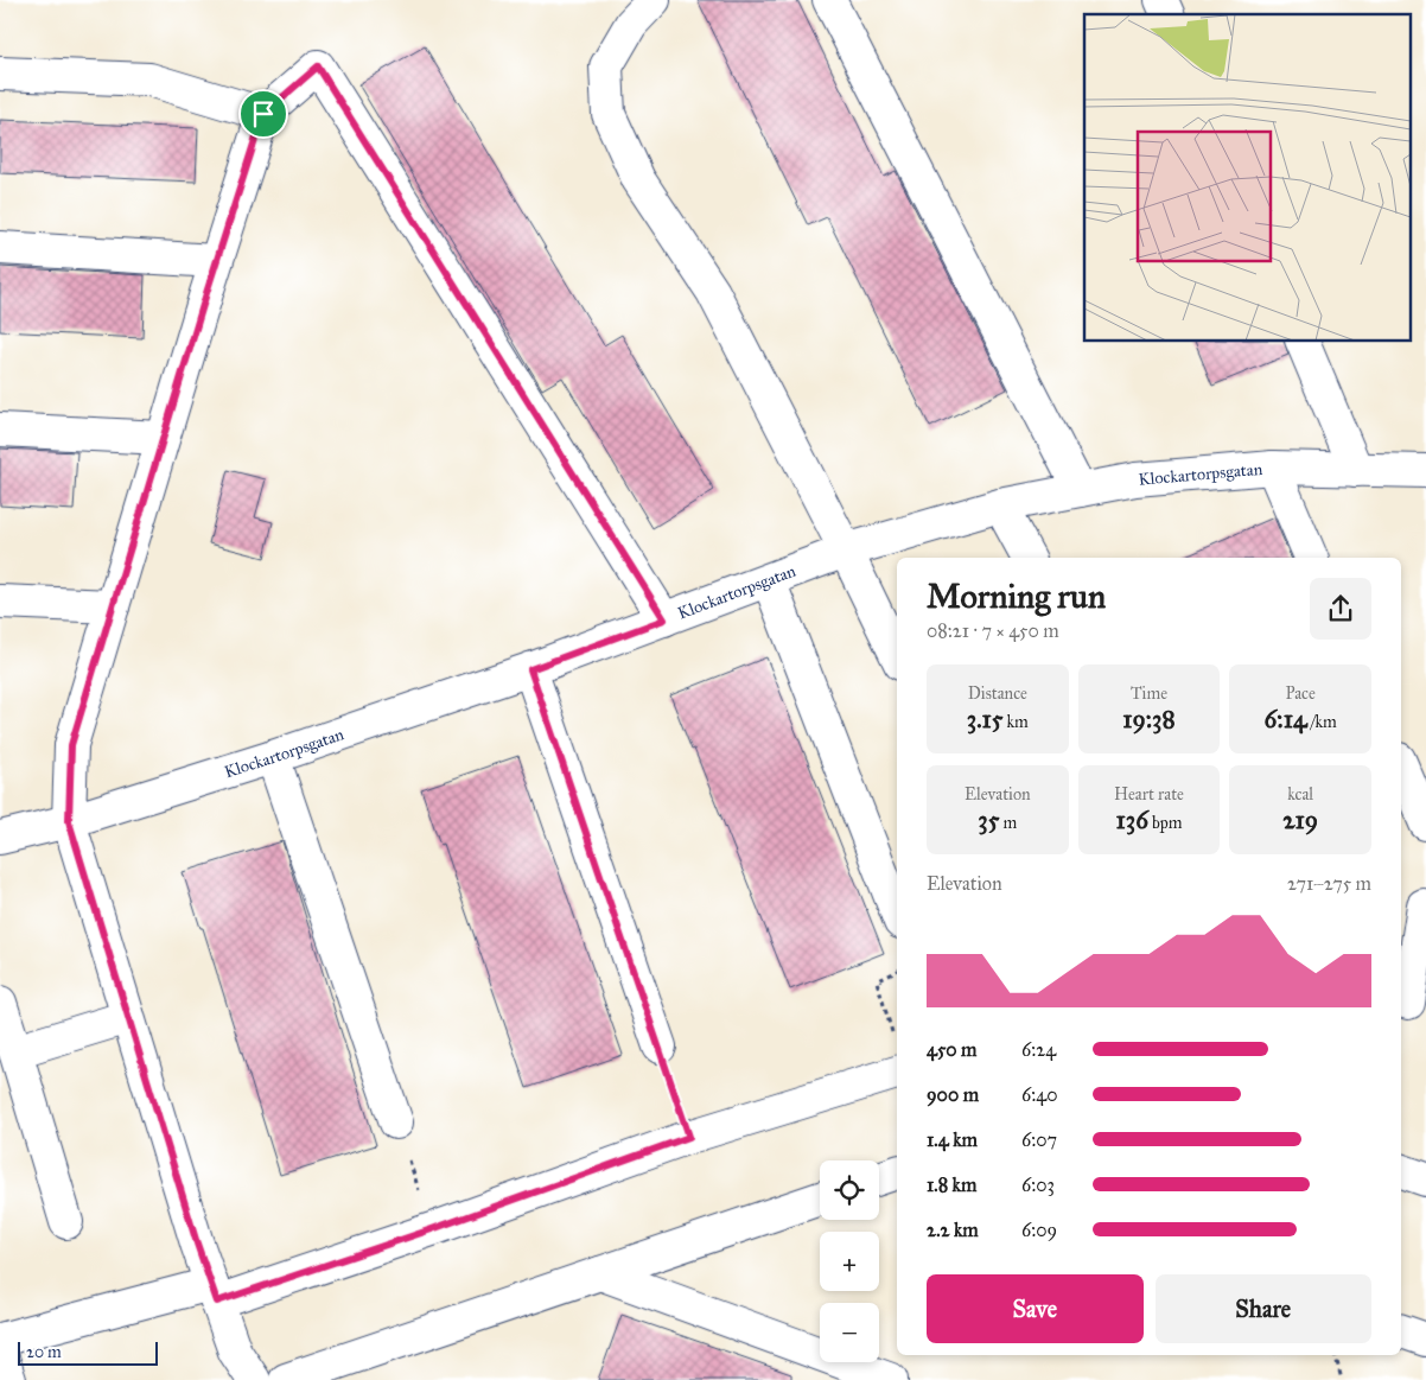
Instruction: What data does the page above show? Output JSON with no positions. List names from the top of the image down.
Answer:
{
  "streets": {
    "street": ["Klockartorpsgatan"]
  },
  "scale_bar": "20 m",
  "page": {
    "heading": ["Morning run", "08:21 · 7 × 450 m"],
    "stats": [
      ["Distance", "3.15 km"],
      ["Time", "19:38"],
      ["Pace", "6:14 /km"],
      ["Elevation", "35 m"],
      ["Heart rate", "136 bpm"],
      ["kcal", "219"]
    ],
    "chart": ["Elevation", "271–275 m"],
    "list": [
      {
        "name": "450 m",
        "note": "6:24"
      },
      {
        "name": "900 m",
        "note": "6:40"
      },
      {
        "name": "1.4 km",
        "note": "6:07"
      },
      {
        "name": "1.8 km",
        "note": "6:03"
      },
      {
        "name": "2.2 km",
        "note": "6:09"
      }
    ],
    "map_buttons": ["+", "−"],
    "buttons": ["Save", "Share"],
    "scale": "20 m"
  }
}
